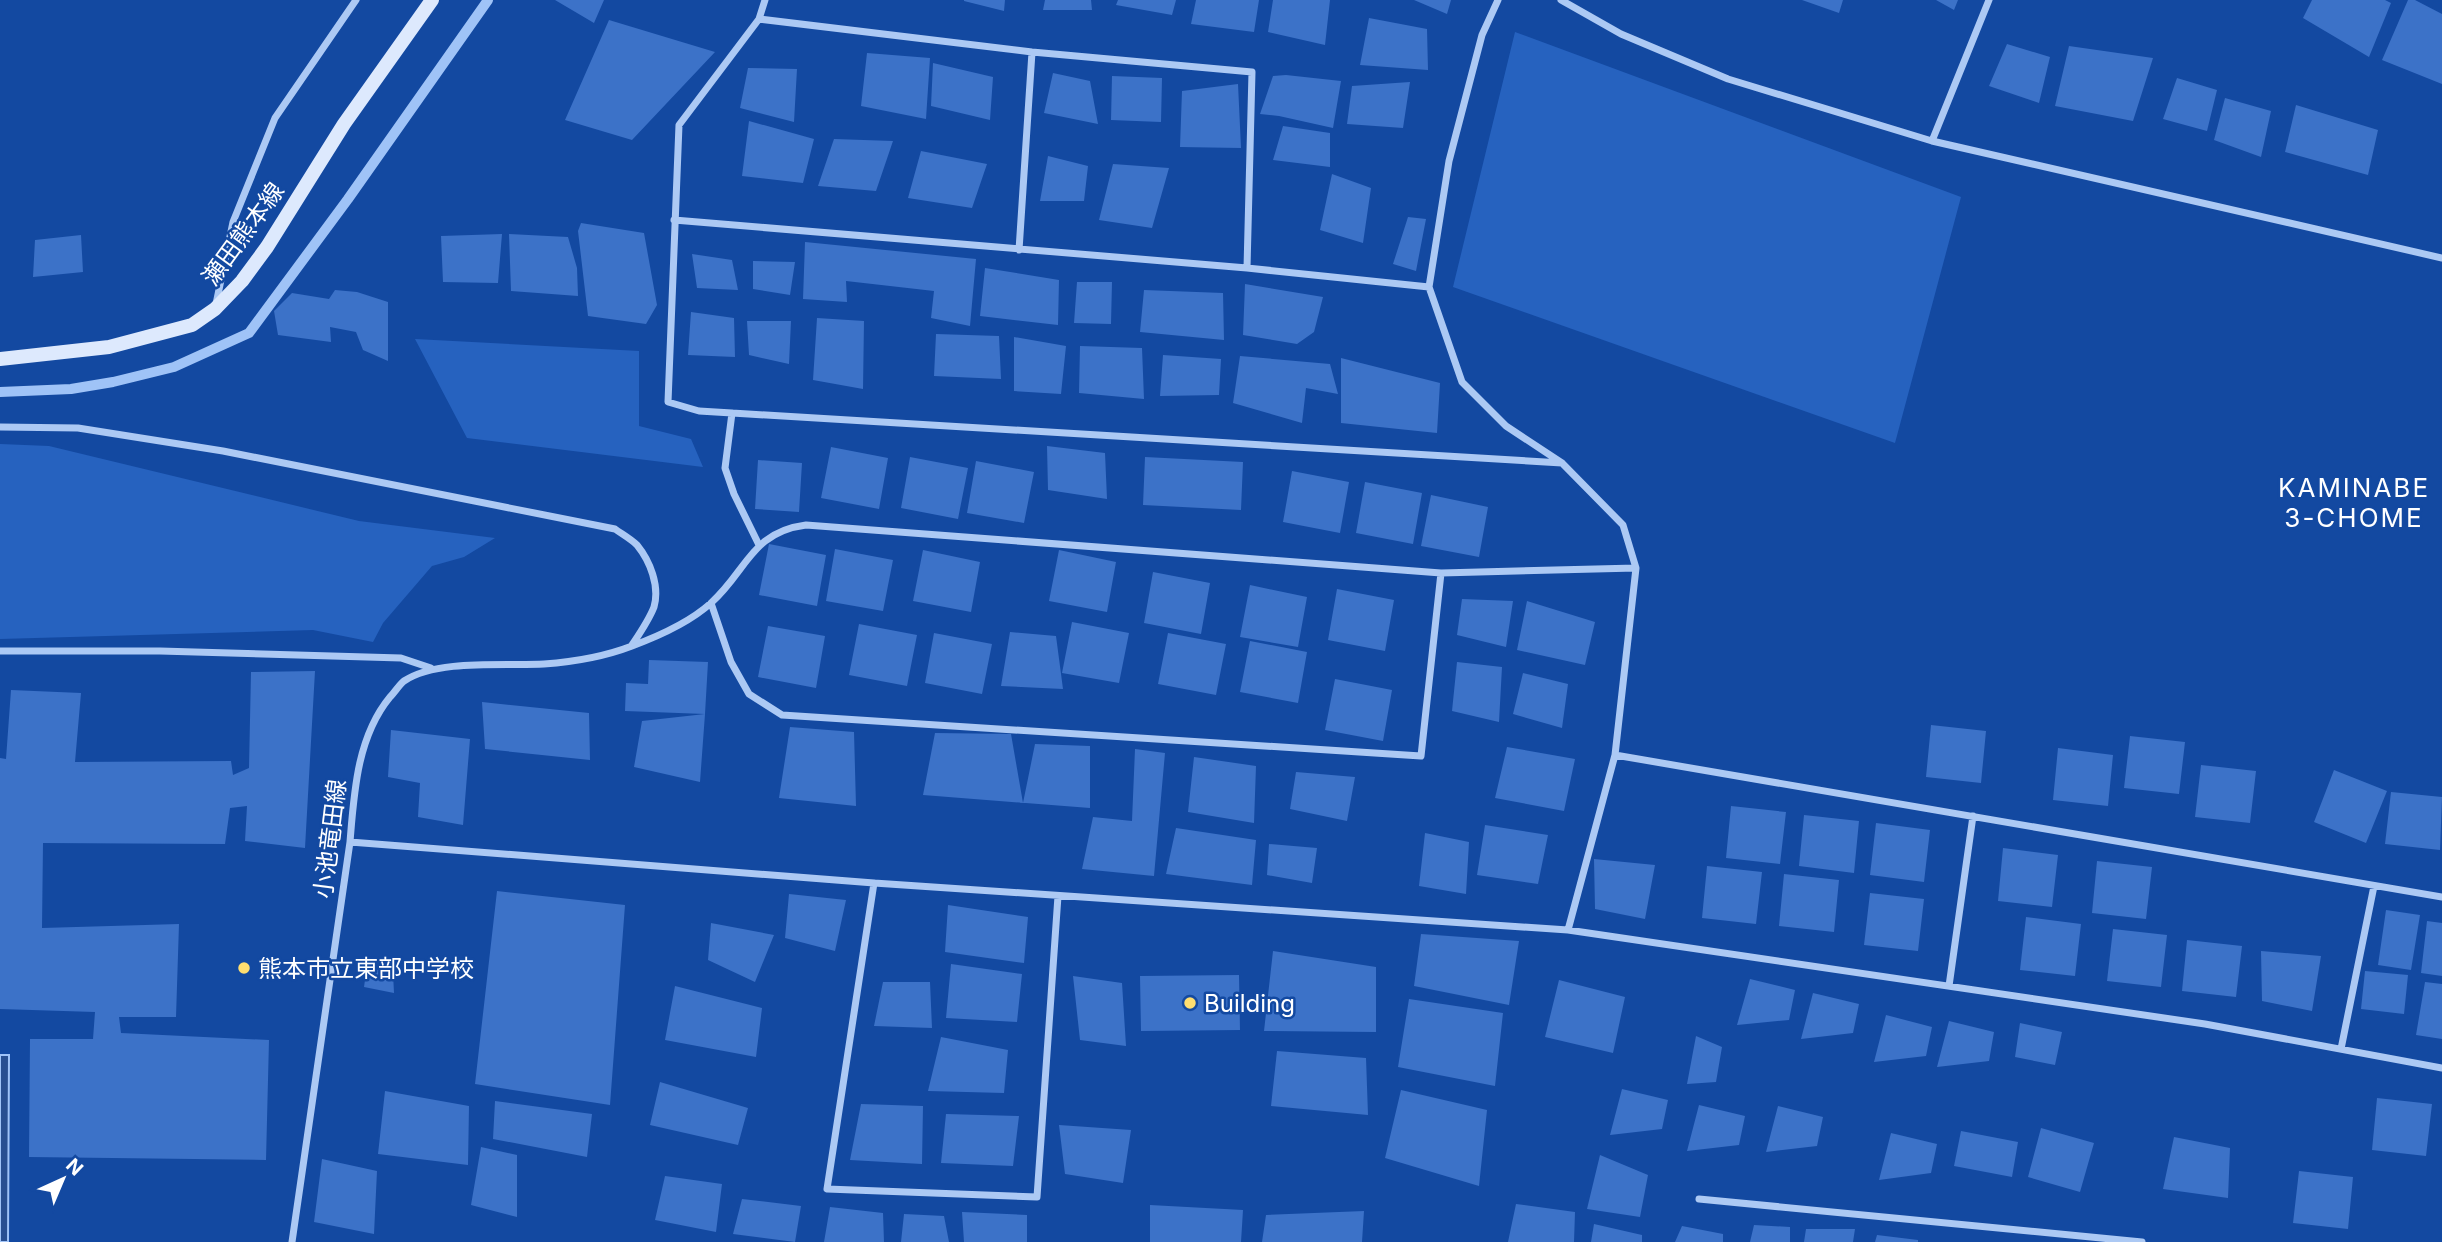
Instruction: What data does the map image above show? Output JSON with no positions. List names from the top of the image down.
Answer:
{
  "streets": {
    "main road": ["瀬田熊本線"],
    "street": ["小池竜田線"]
  },
  "districts": ["KAMINABE 3-CHOME"],
  "places": ["熊本市立東部中学校", "Building"],
  "north": "top right"
}
